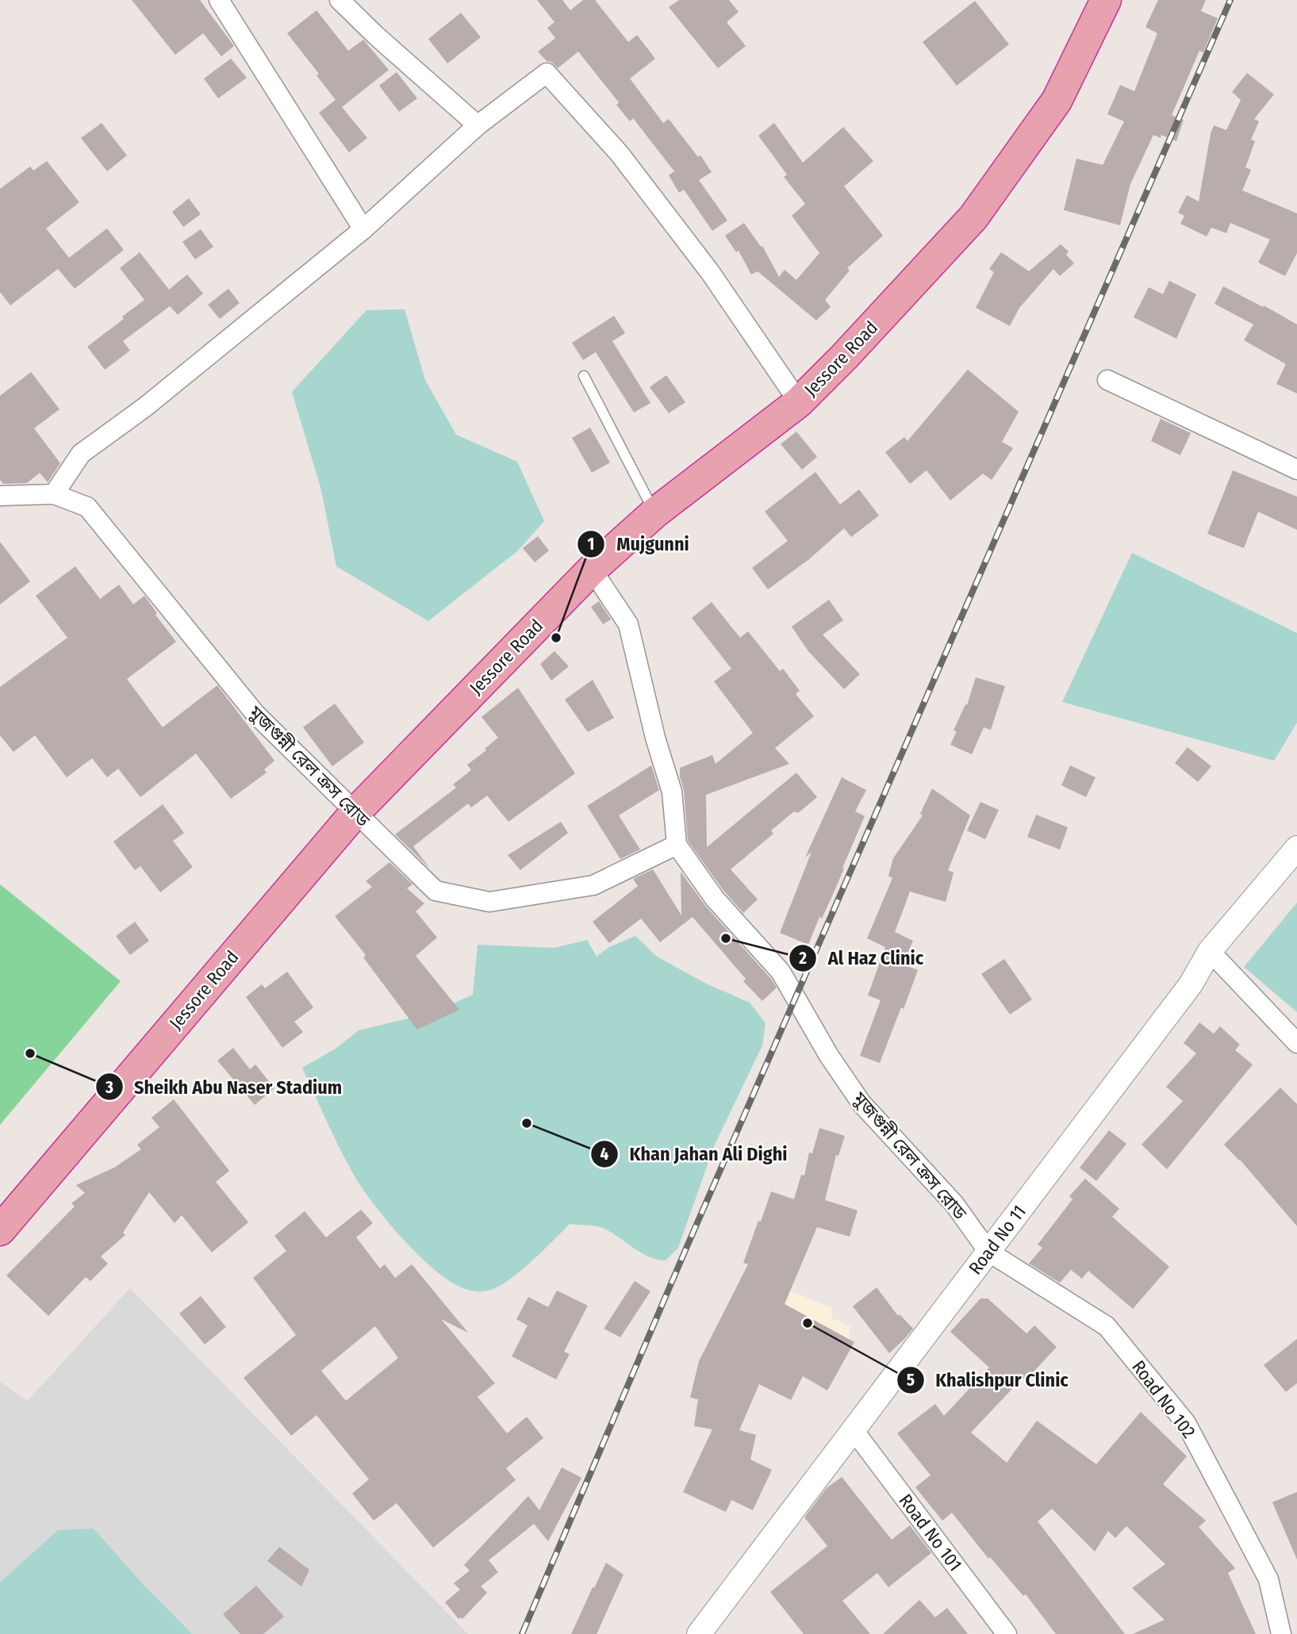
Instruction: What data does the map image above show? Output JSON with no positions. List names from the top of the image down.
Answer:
{
  "streets": {
    "highway": ["Jessore Road"],
    "street": [
      "মুজগুন্নী রেল ক্রস রোড",
      "Road No 11",
      "Road No 102",
      "Road No 101"
    ]
  },
  "crossings": [
    ["Jessore Road", "মুজগুন্নী রেল ক্রস রোড"],
    ["মুজগুন্নী রেল ক্রস রোড", "Road No 11"],
    ["মুজগুন্নী রেল ক্রস রোড", "Road No 102"],
    ["Road No 11", "Road No 102"],
    ["Road No 11", "Road No 101"]
  ],
  "places": [
    "Mujgunni",
    "Al Haz Clinic",
    "Sheikh Abu Naser Stadium",
    "Khan Jahan Ali Dighi",
    "Khalishpur Clinic"
  ]
}
